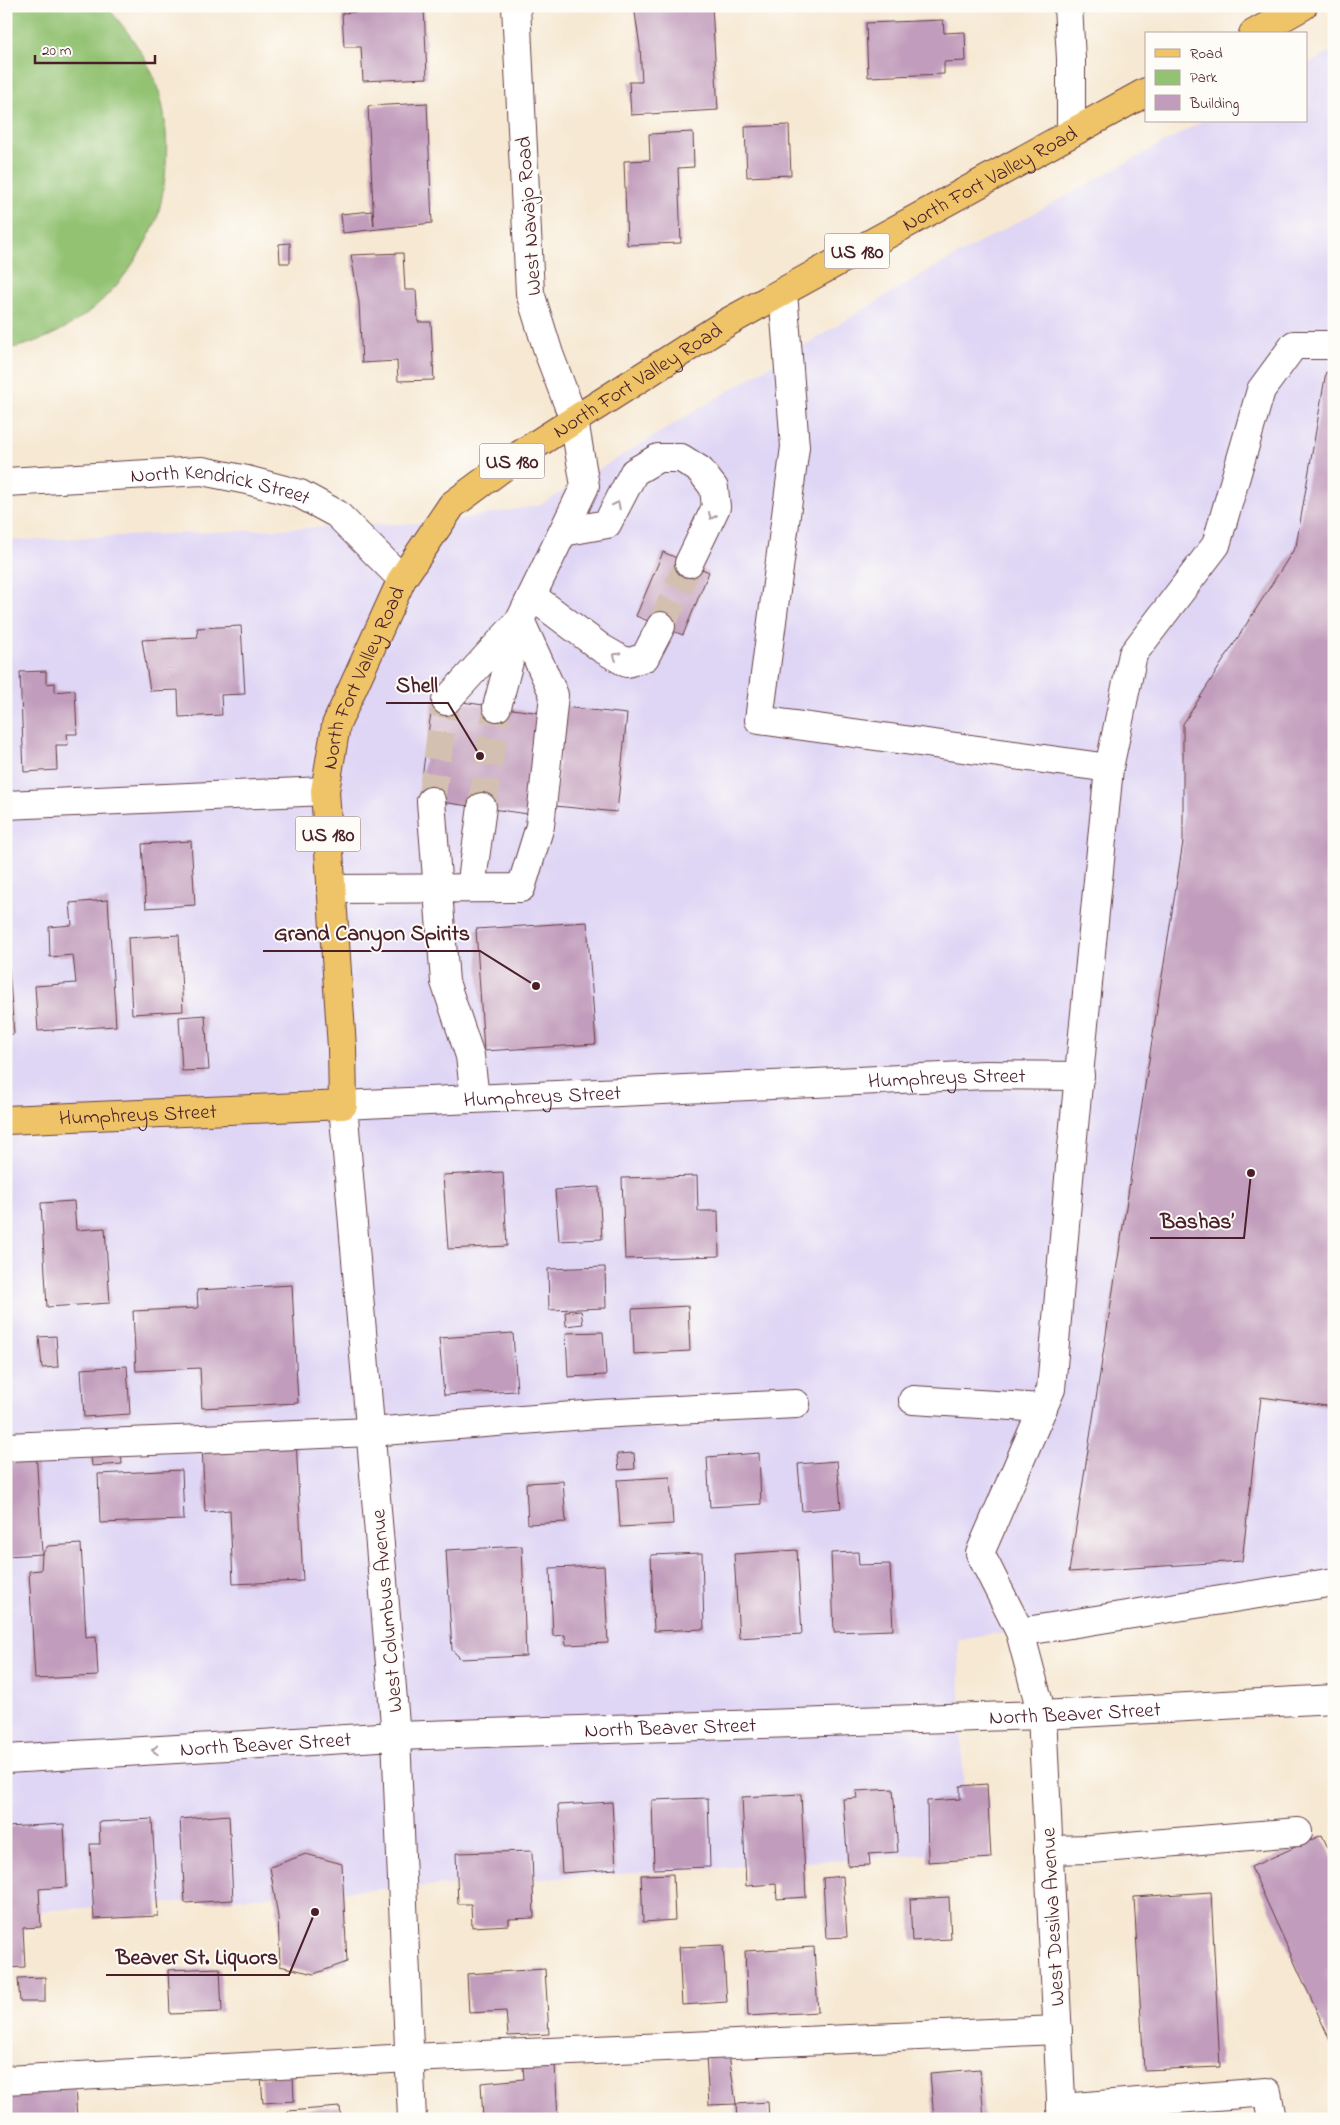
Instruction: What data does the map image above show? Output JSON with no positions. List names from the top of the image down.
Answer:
{
  "streets": {
    "main road": ["North Fort Valley Road", "US 180", "Humphreys Street"],
    "street": [
      "West Navajo Road",
      "North Kendrick Street",
      "West Columbus Avenue",
      "North Beaver Street",
      "West Desilva Avenue"
    ]
  },
  "crossings": [
    ["North Fort Valley Road", "West Navajo Road"],
    ["North Fort Valley Road", "North Kendrick Street"],
    ["North Fort Valley Road", "Humphreys Street"],
    ["North Fort Valley Road", "West Columbus Avenue"],
    ["Humphreys Street", "West Columbus Avenue"],
    ["West Columbus Avenue", "North Beaver Street"],
    ["North Beaver Street", "West Desilva Avenue"]
  ],
  "places": [
    "Shell",
    "Grand Canyon Spirits",
    "Bashas’",
    "Beaver St. Liquors"
  ],
  "legend": ["Road", "Park", "Building"],
  "scale_bar": "20 m"
}
